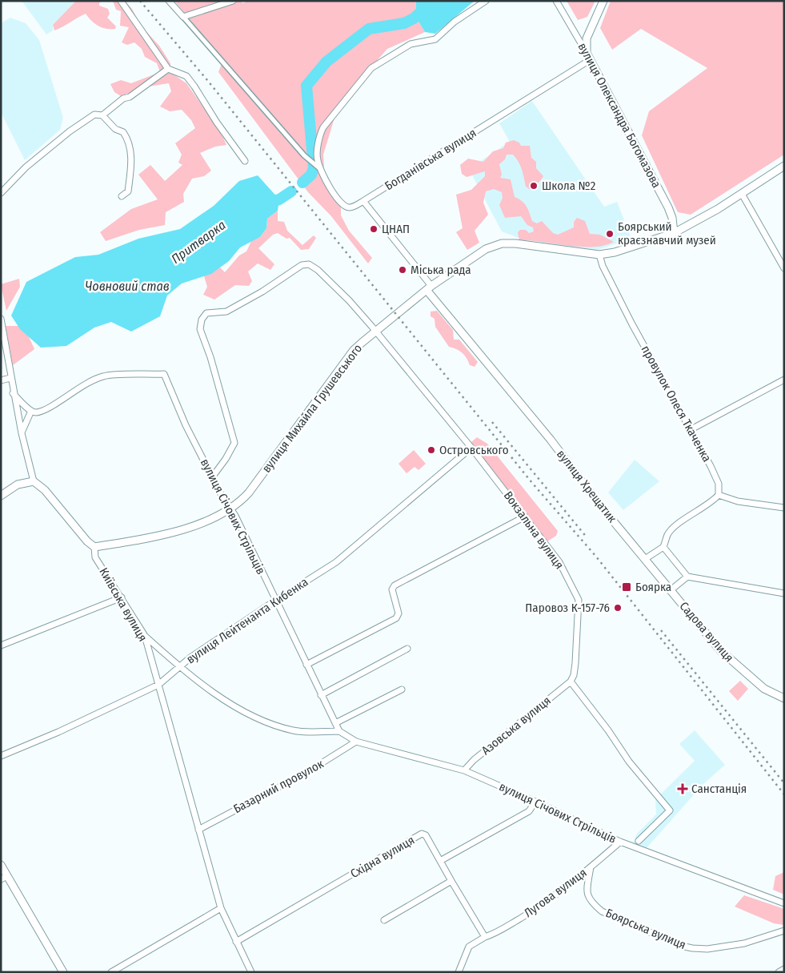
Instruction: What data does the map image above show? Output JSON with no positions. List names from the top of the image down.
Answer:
{
  "streets": {
    "street": [
      "вулиця Олександра Богомазова",
      "Богданівська вулиця",
      "провулок Олеся Ткаченка",
      "вулиця Михайла Грушевського",
      "вулиця Хрещатик",
      "вулиця Січових Стрільців",
      "Вокзальна вулиця",
      "Київська вулиця",
      "вулиця Лейтенанта Кибенка",
      "Садова вулиця",
      "Азовська вулиця",
      "Базарний провулок",
      "Східна вулиця",
      "Лугова вулиця",
      "Боярська вулиця"
    ]
  },
  "crossings": [
    ["вулиця Олександра Богомазова", "Богданівська вулиця"],
    ["вулиця Олександра Богомазова", "вулиця Михайла Грушевського"],
    ["провулок Олеся Ткаченка", "вулиця Михайла Грушевського"],
    ["вулиця Михайла Грушевського", "вулиця Хрещатик"],
    ["вулиця Михайла Грушевського", "вулиця Січових Стрільців"],
    ["вулиця Михайла Грушевського", "Вокзальна вулиця"],
    ["вулиця Михайла Грушевського", "Київська вулиця"],
    ["вулиця Хрещатик", "Садова вулиця"],
    ["вулиця Січових Стрільців", "Вокзальна вулиця"],
    ["вулиця Січових Стрільців", "вулиця Лейтенанта Кибенка"],
    ["вулиця Січових Стрільців", "Азовська вулиця"],
    ["вулиця Січових Стрільців", "Базарний провулок"],
    ["вулиця Січових Стрільців", "Лугова вулиця"],
    ["Вокзальна вулиця", "вулиця Лейтенанта Кибенка"],
    ["Вокзальна вулиця", "Азовська вулиця"],
    ["Київська вулиця", "вулиця Лейтенанта Кибенка"],
    ["Київська вулиця", "Базарний провулок"],
    ["Київська вулиця", "Східна вулиця"],
    ["Лугова вулиця", "Боярська вулиця"]
  ],
  "water": ["Притварка", "Човновий став"],
  "places": {
    "other": [
      "Школа №2",
      "ЦНАП",
      "Боярський краєзнавчий музей",
      "Міська рада",
      "Островського",
      "Паровоз К-157-76"
    ],
    "transit": ["Боярка"],
    "health": ["Санстанція"]
  }
}
